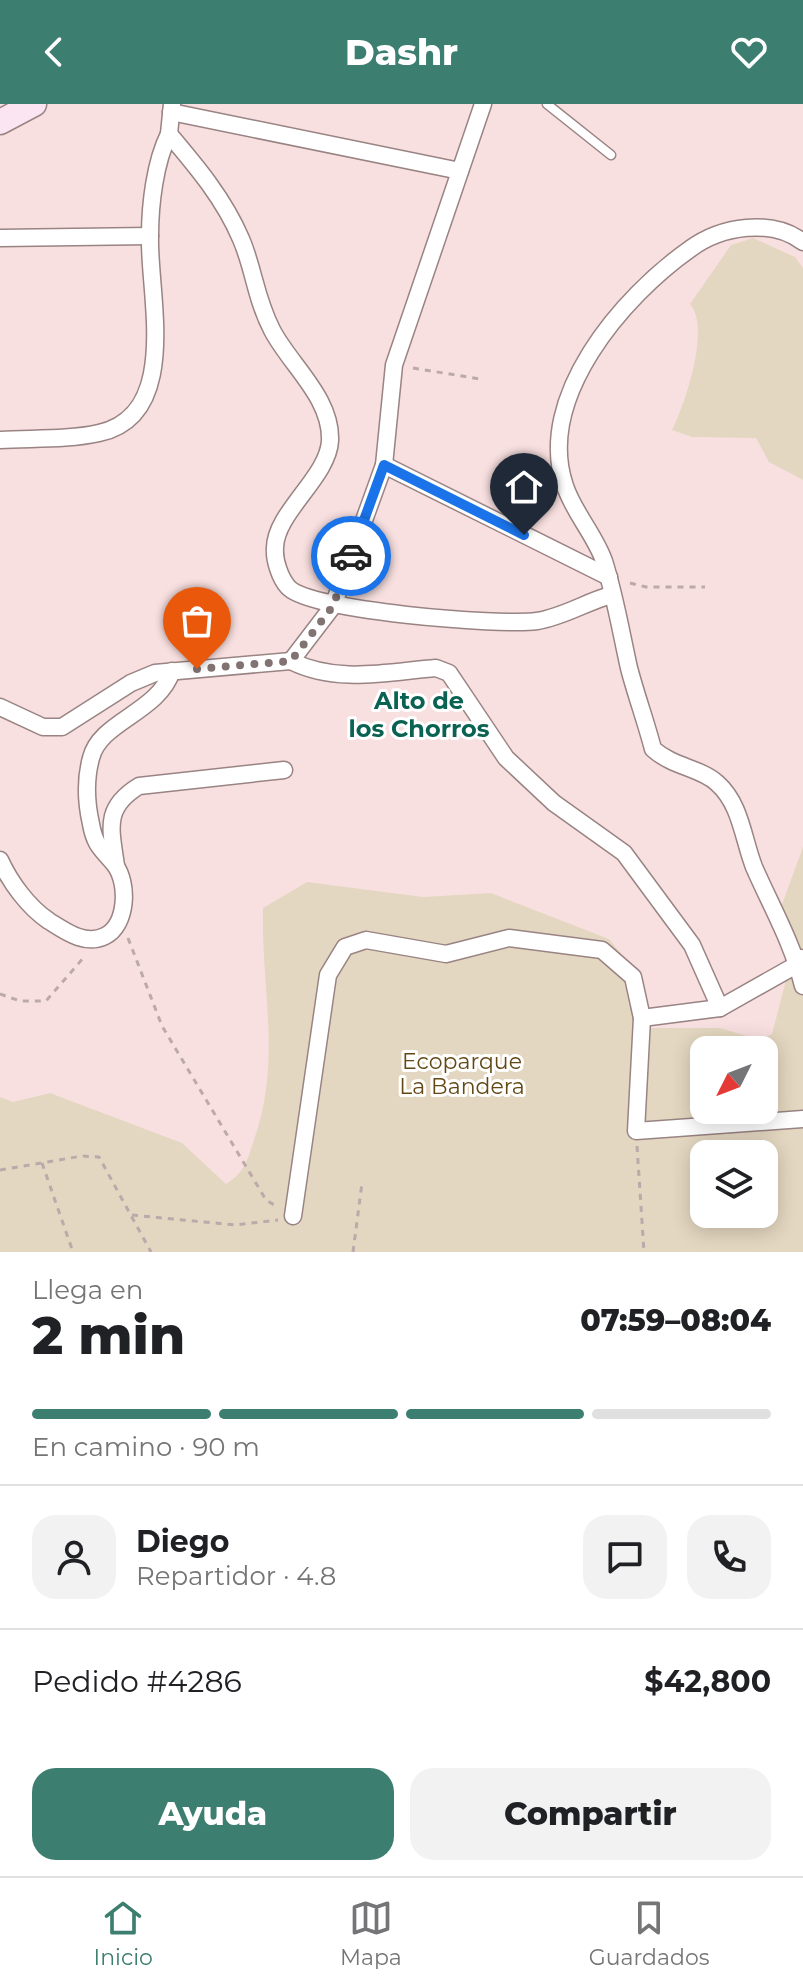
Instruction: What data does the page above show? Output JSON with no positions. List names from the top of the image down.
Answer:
{
  "districts": ["Alto de los Chorros"],
  "parks": ["Ecoparque La Bandera"],
  "north": "bottom left",
  "page": {
    "header": "Dashr",
    "heading": ["2 min", "Llega en", "07:59–08:04"],
    "panel": [
      "Diego",
      "Repartidor · 4.8",
      "Pedido #4286",
      "$42,800"
    ],
    "bar": "En camino · 90 m",
    "buttons": ["Ayuda", "Compartir"],
    "tabs": ["Inicio", "Mapa", "Guardados"]
  }
}
